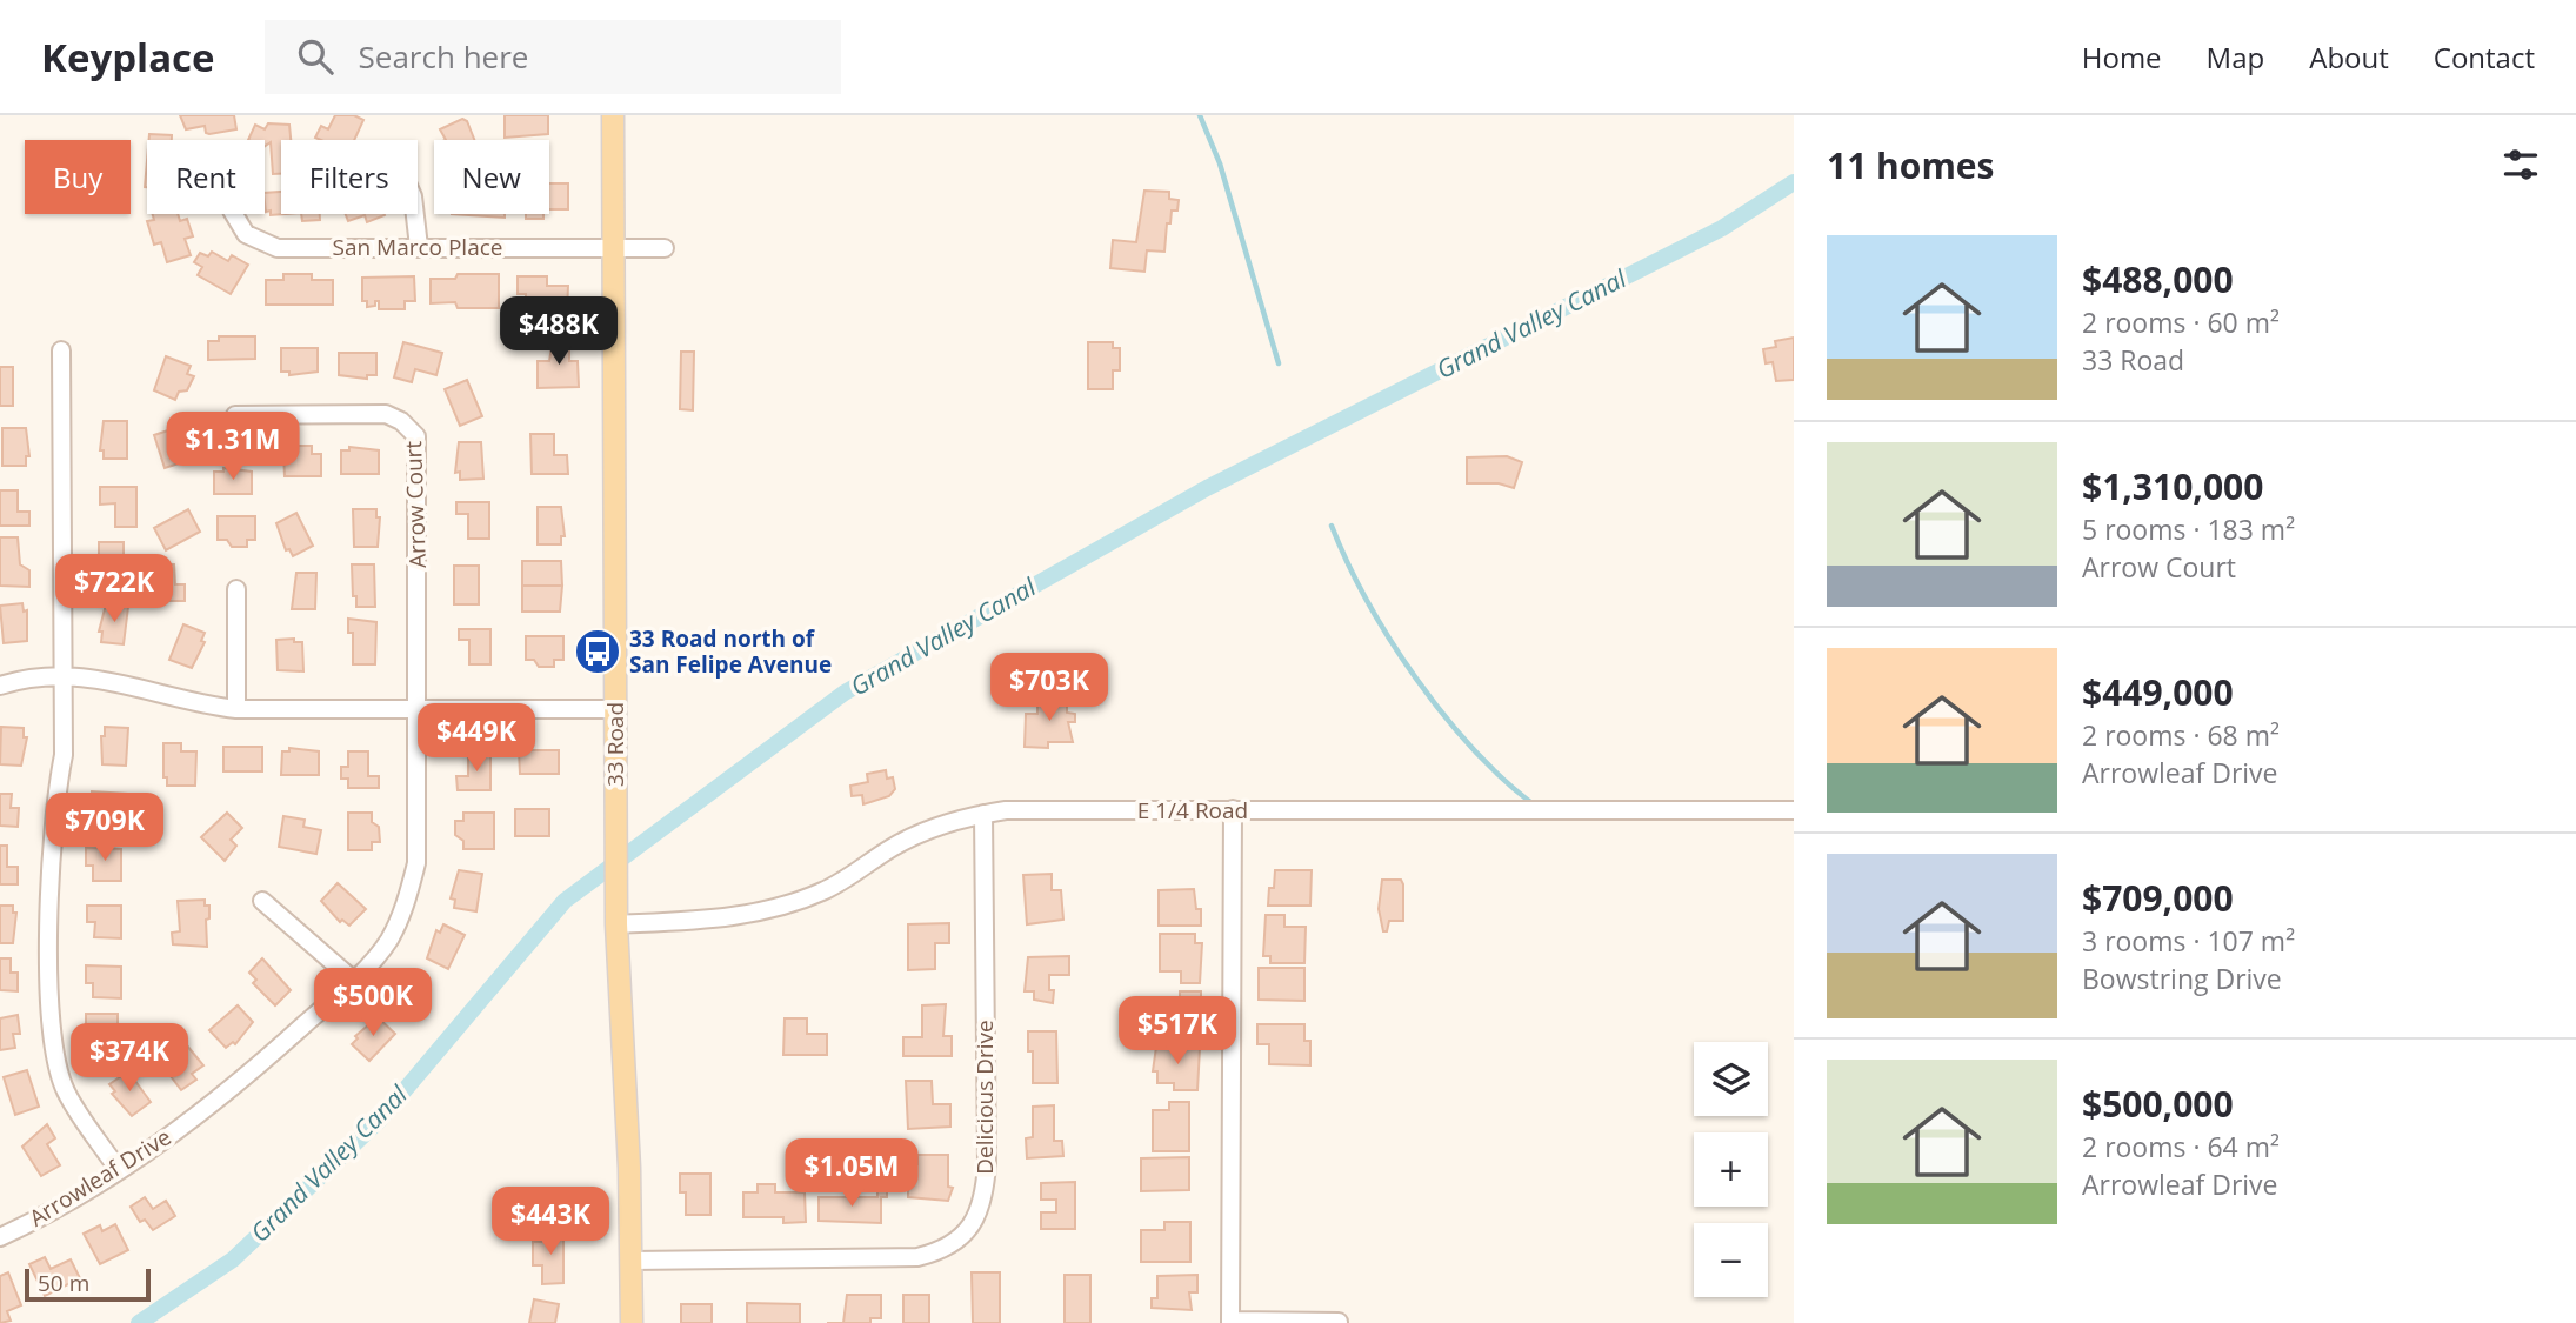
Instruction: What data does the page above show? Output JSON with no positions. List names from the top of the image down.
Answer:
{
  "streets": {
    "main road": ["33 Road"],
    "street": [
      "San Marco Place",
      "Arrow Court",
      "E 1/4 Road",
      "Delicious Drive",
      "Arrowleaf Drive"
    ]
  },
  "crossings": [
    ["San Marco Place", "33 Road"],
    ["Arrow Court", "Arrowleaf Drive"],
    ["33 Road", "E 1/4 Road"],
    ["33 Road", "Delicious Drive"],
    ["E 1/4 Road", "Delicious Drive"]
  ],
  "water": ["Grand Valley Canal"],
  "places": {
    "bus stop": ["33 Road north of San Felipe Avenue"]
  },
  "scale_bar": "50 m",
  "page": {
    "header": "Keyplace",
    "search": "Search here",
    "nav": [
      "Home",
      "Map",
      "About",
      "Contact"
    ],
    "heading": "11 homes",
    "chip": [
      "Buy",
      "Rent",
      "Filters",
      "New"
    ],
    "list": [
      {
        "name": "$488,000",
        "note": "2 rooms · 60 m² · 33 Road"
      },
      {
        "name": "$1,310,000",
        "note": "5 rooms · 183 m² · Arrow Court"
      },
      {
        "name": "$449,000",
        "note": "2 rooms · 68 m² · Arrowleaf Drive"
      },
      {
        "name": "$709,000",
        "note": "3 rooms · 107 m² · Bowstring Drive"
      },
      {
        "name": "$500,000",
        "note": "2 rooms · 64 m² · Arrowleaf Drive"
      }
    ],
    "price": [
      "$488K",
      "$1.31M",
      "$722K",
      "$703K",
      "$449K",
      "$709K",
      "$500K",
      "$517K",
      "$374K",
      "$1.05M",
      "$443K"
    ],
    "map_buttons": ["+", "−"],
    "scale": "50 m"
  }
}
